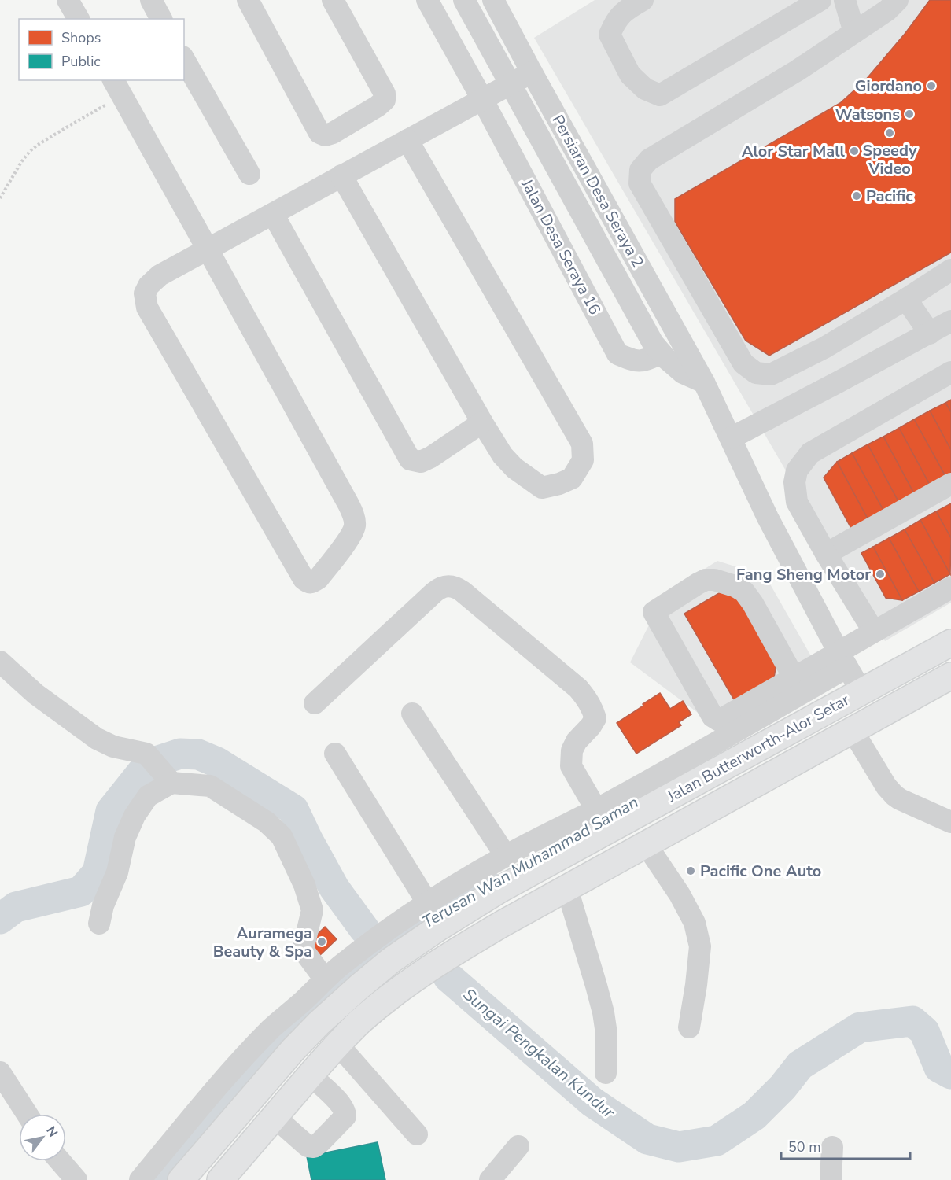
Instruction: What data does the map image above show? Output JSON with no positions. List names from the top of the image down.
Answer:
{
  "streets": {
    "main road": ["Jalan Butterworth-Alor Setar"],
    "street": ["Persiaran Desa Seraya 2", "Jalan Desa Seraya 16"]
  },
  "crossings": [
    ["Persiaran Desa Seraya 2", "Jalan Desa Seraya 16"],
    ["Persiaran Desa Seraya 2", "Jalan Butterworth-Alor Setar"]
  ],
  "water": ["Terusan Wan Muhammad Saman", "Sungai Pengkalan Kundur"],
  "places": [
    "Giordano",
    "Watsons",
    "Speedy Video",
    "Alor Star Mall",
    "Pacific",
    "Fang Sheng Motor",
    "Pacific One Auto",
    "Auramega Beauty & Spa"
  ],
  "legend": ["Shops", "Public"],
  "scale_bar": "50 m",
  "north": "top right"
}
